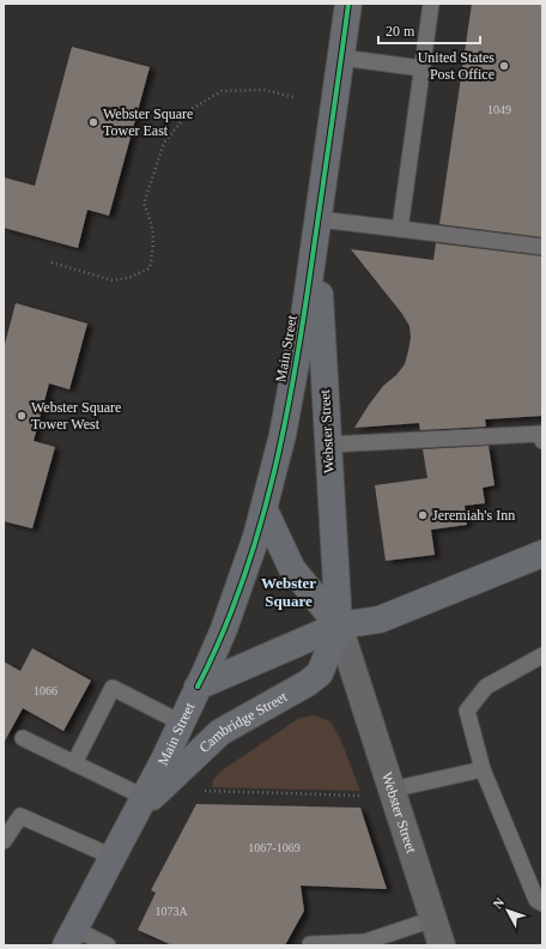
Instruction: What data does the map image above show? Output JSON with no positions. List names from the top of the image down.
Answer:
{
  "streets": {
    "main road": ["Main Street", "Webster Street", "Cambridge Street"]
  },
  "crossings": [
    ["Main Street", "Webster Street"],
    ["Main Street", "Cambridge Street"],
    ["Webster Street", "Cambridge Street"]
  ],
  "districts": ["Webster Square"],
  "places": [
    "United States Post Office",
    "Webster Square Tower East",
    "Webster Square Tower West",
    "Jeremiah's Inn"
  ],
  "house_numbers": [
    "1049",
    "1066",
    "1067-1069",
    "1073A"
  ],
  "scale_bar": "20 m",
  "north": "top left"
}
